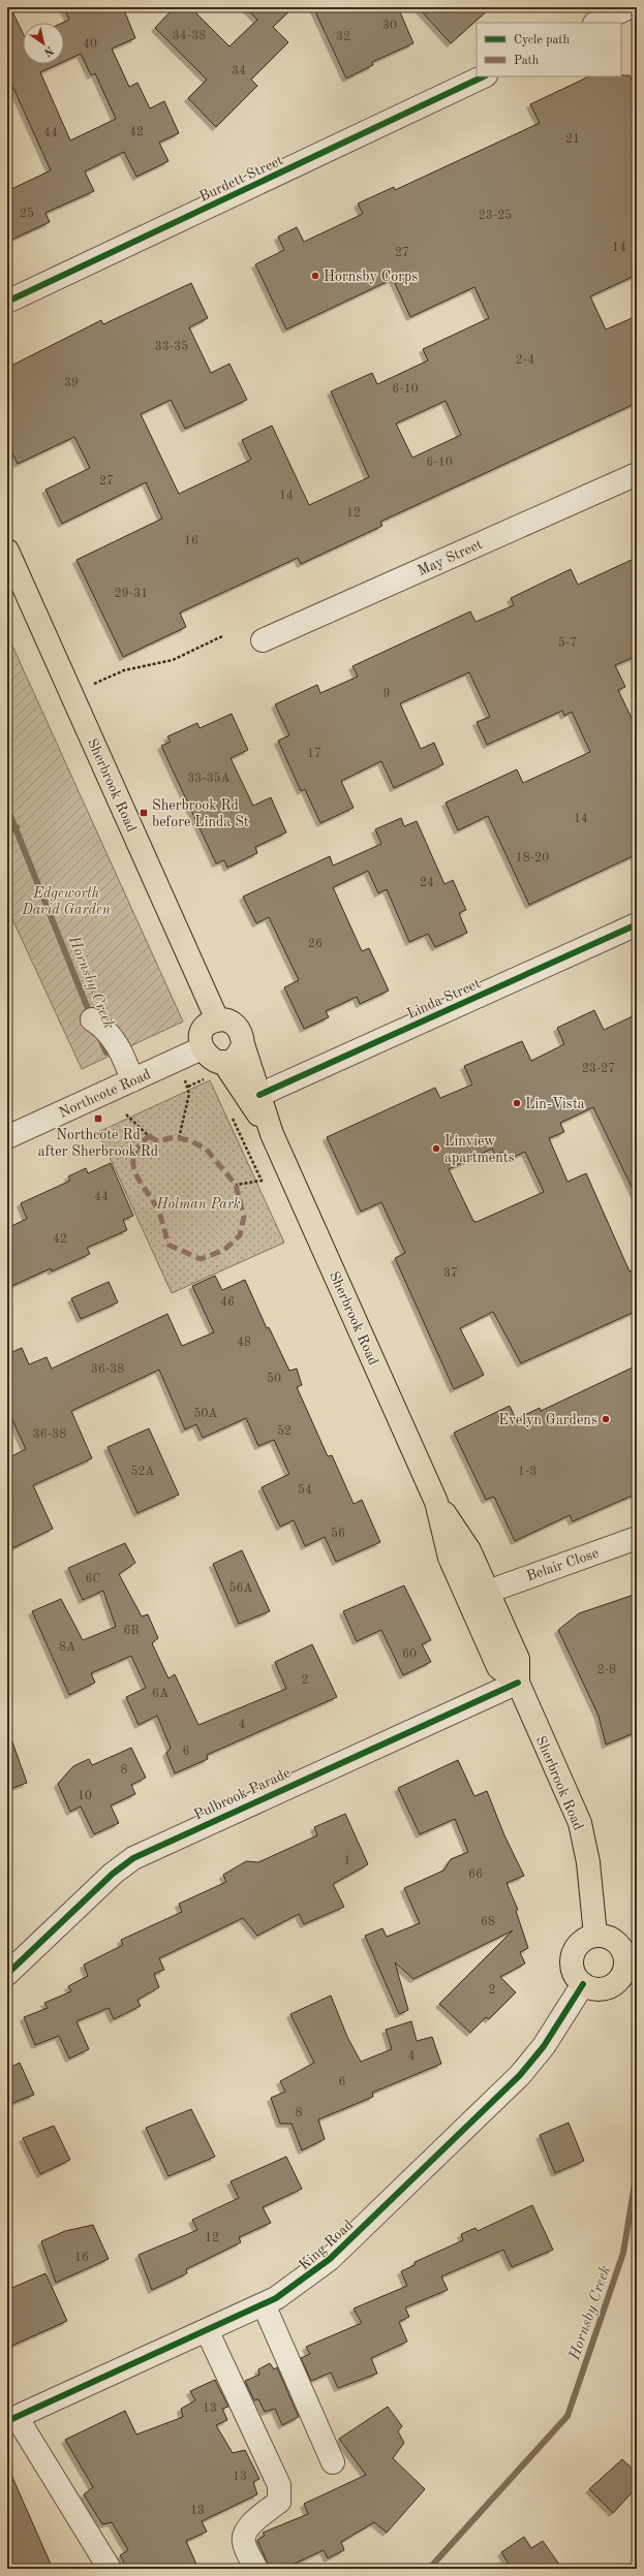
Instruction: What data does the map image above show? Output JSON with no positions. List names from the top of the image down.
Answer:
{
  "streets": {
    "main road": ["Sherbrook Road"],
    "street": [
      "Burdett Street",
      "May Street",
      "Linda Street",
      "Northcote Road",
      "Belair Close",
      "Pulbrook Parade",
      "King Road"
    ]
  },
  "crossings": [
    ["Sherbrook Road", "Linda Street"],
    ["Sherbrook Road", "Northcote Road"],
    ["Sherbrook Road", "Belair Close"],
    ["Sherbrook Road", "Pulbrook Parade"],
    ["Sherbrook Road", "King Road"]
  ],
  "water": ["Hornsby Creek"],
  "parks": ["Edgeworth David Garden", "Holman Park"],
  "places": {
    "other": [
      "Hornsby Corps",
      "Lin-Vista",
      "Linview apartments",
      "Evelyn Gardens"
    ],
    "transit": ["Sherbrook Rd before Linda St", "Northcote Rd after Sherbrook Rd"]
  },
  "house_numbers": [
    "30",
    "34-38",
    "32",
    "40",
    "34",
    "42",
    "44",
    "21",
    "25",
    "23-25",
    "14",
    "27",
    "33-35",
    "2-4",
    "39",
    "6-10",
    "6-10",
    "27",
    "14",
    "12",
    "16",
    "29-31",
    "5-7",
    "9",
    "17",
    "33-35A",
    "14",
    "18-20",
    "24",
    "26",
    "23-27",
    "44",
    "42",
    "37",
    "46",
    "48",
    "36-38",
    "50",
    "50A",
    "52",
    "36-38",
    "52A",
    "1-3",
    "54",
    "56",
    "6C",
    "56A",
    "6B",
    "8A",
    "60",
    "2-8",
    "2",
    "6A",
    "4",
    "6",
    "8",
    "10",
    "1",
    "66",
    "68",
    "2",
    "4",
    "6",
    "8",
    "12",
    "16",
    "13",
    "13",
    "13"
  ],
  "legend": ["Cycle path", "Path"],
  "north": "bottom right"
}
